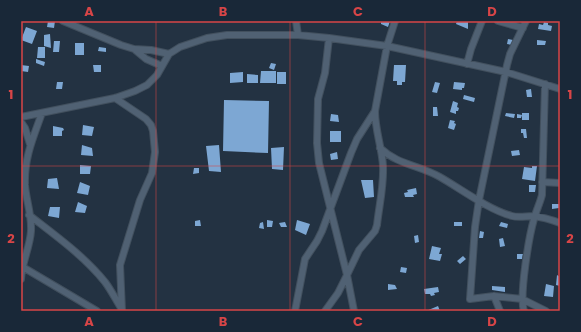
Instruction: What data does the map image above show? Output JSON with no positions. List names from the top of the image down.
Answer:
{
  "grid": {
    "columns": [
      "A",
      "B",
      "C",
      "D"
    ],
    "rows": ["1", "2"]
  }
}
